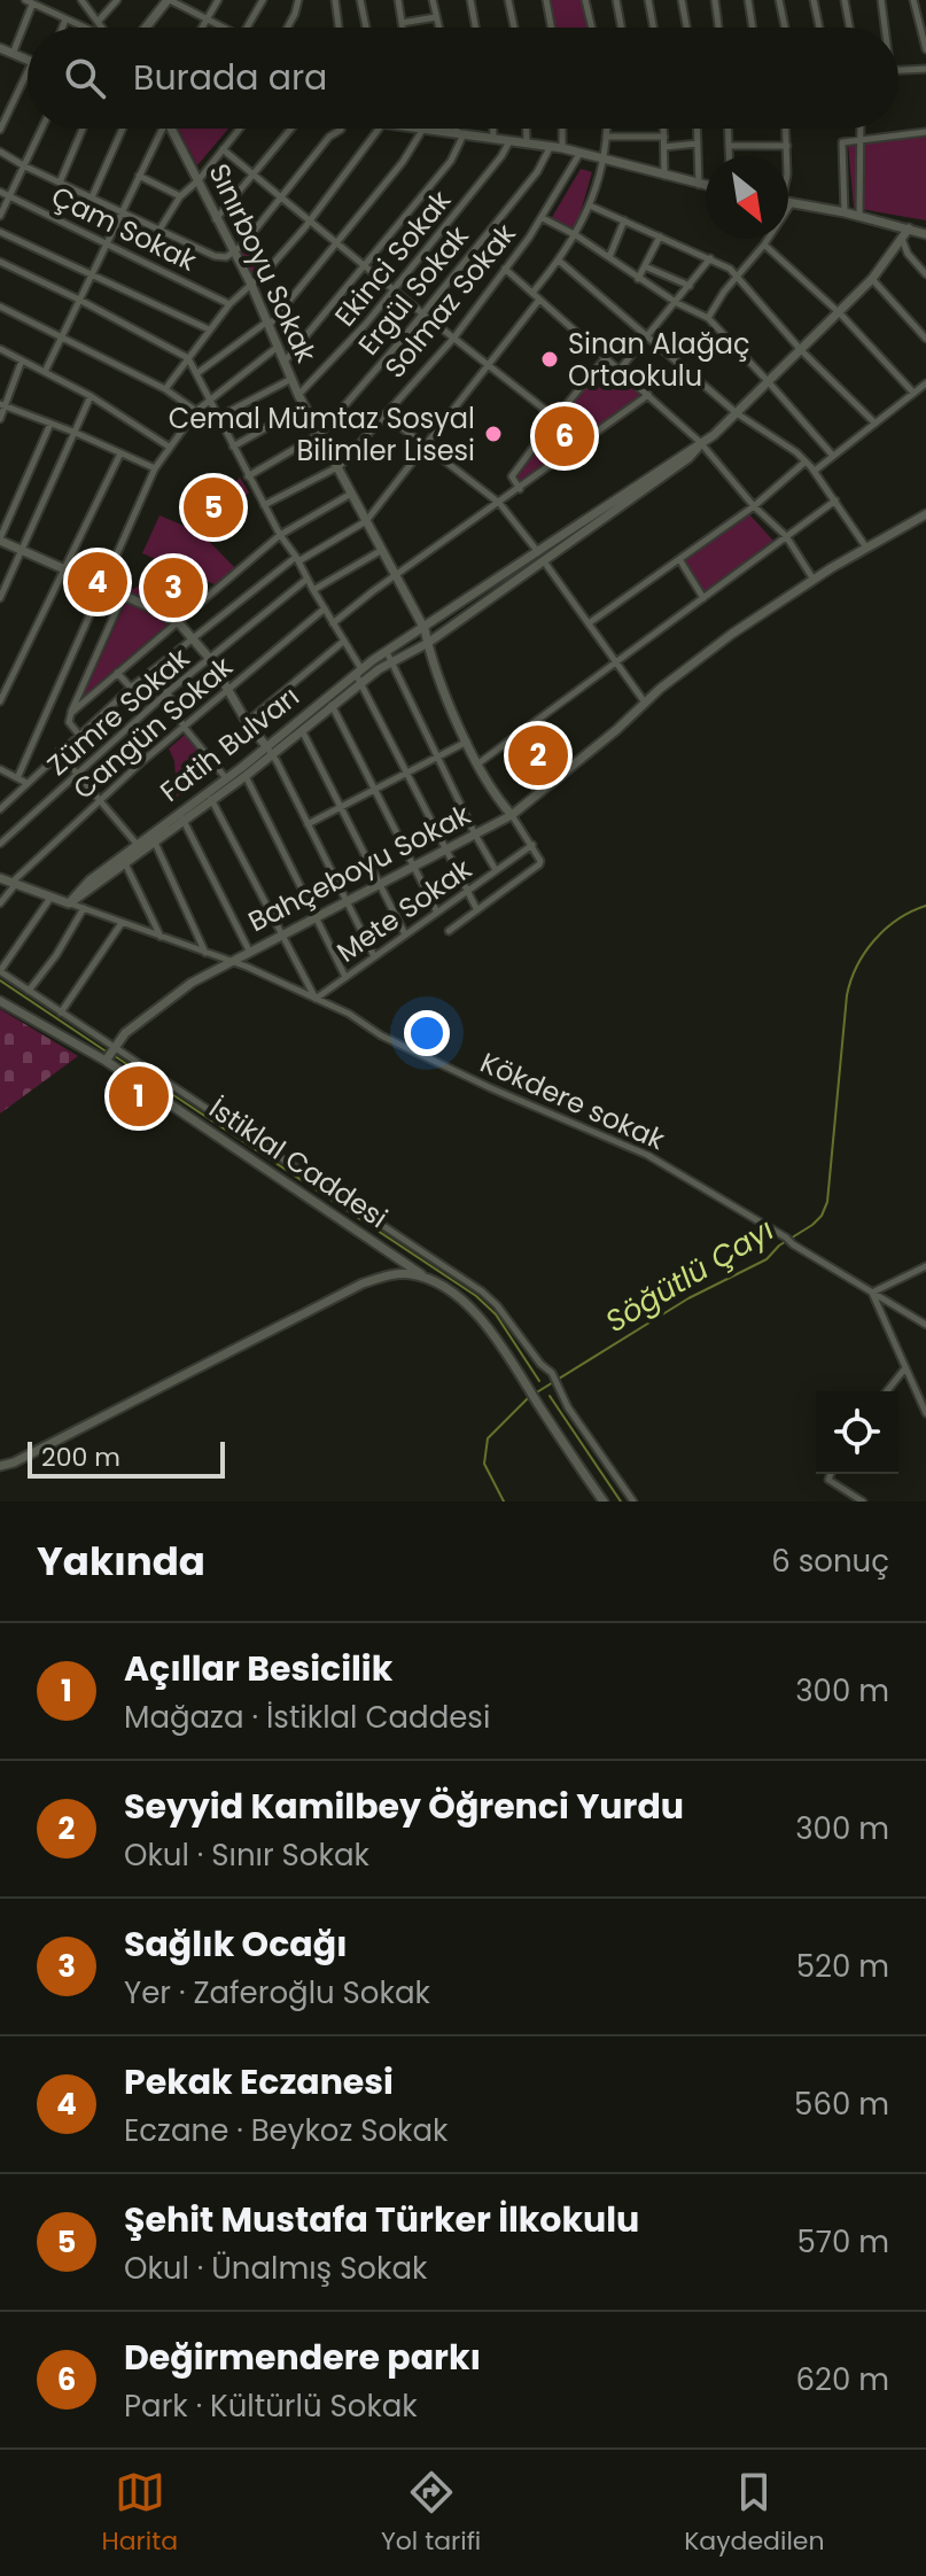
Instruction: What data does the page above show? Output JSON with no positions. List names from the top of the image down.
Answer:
{
  "streets": {
    "street": [
      "Çam Sokak",
      "Ekinci Sokak",
      "Sınırboyu Sokak",
      "Ergül Sokak",
      "Solmaz Sokak",
      "Zümre Sokak",
      "Cangün Sokak",
      "Fatih Bulvarı",
      "Bahçeboyu Sokak",
      "Mete Sokak",
      "Kökdere sokak",
      "İstiklal Caddesi"
    ]
  },
  "crossings": [
    ["Ekinci Sokak", "Sınırboyu Sokak"],
    ["Sınırboyu Sokak", "Ergül Sokak"],
    ["Sınırboyu Sokak", "Solmaz Sokak"],
    ["Sınırboyu Sokak", "Fatih Bulvarı"],
    ["Sınırboyu Sokak", "Bahçeboyu Sokak"],
    ["Fatih Bulvarı", "Mete Sokak"],
    ["Bahçeboyu Sokak", "Mete Sokak"],
    ["Bahçeboyu Sokak", "Kökdere sokak"],
    ["Bahçeboyu Sokak", "İstiklal Caddesi"],
    ["Mete Sokak", "Kökdere sokak"]
  ],
  "water": ["Söğütlü Çayı"],
  "places": ["Sinan Alağaç Ortaokulu", "Cemal Mümtaz Sosyal Bilimler Lisesi"],
  "scale_bar": "200 m",
  "north": "bottom right",
  "page": {
    "search": "Burada ara",
    "pins": [
      "6",
      "5",
      "4",
      "3",
      "2",
      "1"
    ],
    "scale": "200 m",
    "heading": ["Yakında", "6 sonuç"],
    "list": [
      {
        "mark": "1",
        "name": "Açıllar Besicilik",
        "note": "Mağaza · İstiklal Caddesi",
        "value": "300 m"
      },
      {
        "mark": "2",
        "name": "Seyyid Kamilbey Öğrenci Yurdu",
        "note": "Okul · Sınır Sokak",
        "value": "300 m"
      },
      {
        "mark": "3",
        "name": "Sağlık Ocağı",
        "note": "Yer · Zaferoğlu Sokak",
        "value": "520 m"
      },
      {
        "mark": "4",
        "name": "Pekak Eczanesi",
        "note": "Eczane · Beykoz Sokak",
        "value": "560 m"
      },
      {
        "mark": "5",
        "name": "Şehit Mustafa Türker İlkokulu",
        "note": "Okul · Ünalmış Sokak",
        "value": "570 m"
      },
      {
        "mark": "6",
        "name": "Değirmendere parkı",
        "note": "Park · Kültürlü Sokak",
        "value": "620 m"
      }
    ],
    "nav": ["Harita", "Yol tarifi", "Kaydedilen"]
  }
}
